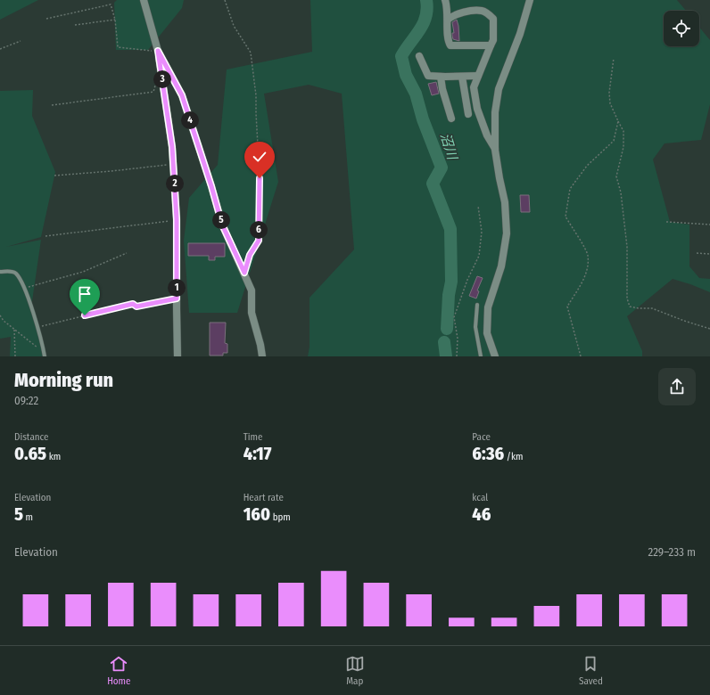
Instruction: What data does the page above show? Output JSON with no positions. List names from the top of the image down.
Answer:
{
  "water": ["沼川"],
  "page": {
    "pins": [
      "3",
      "4",
      "2",
      "5",
      "6",
      "1"
    ],
    "heading": ["Morning run", "09:22"],
    "stats": [
      ["Distance", "0.65 km"],
      ["Time", "4:17"],
      ["Pace", "6:36 /km"],
      ["Elevation", "5 m"],
      ["Heart rate", "160 bpm"],
      ["kcal", "46"]
    ],
    "chart": ["Elevation", "229–233 m"],
    "tabs": ["Home", "Map", "Saved"]
  }
}
